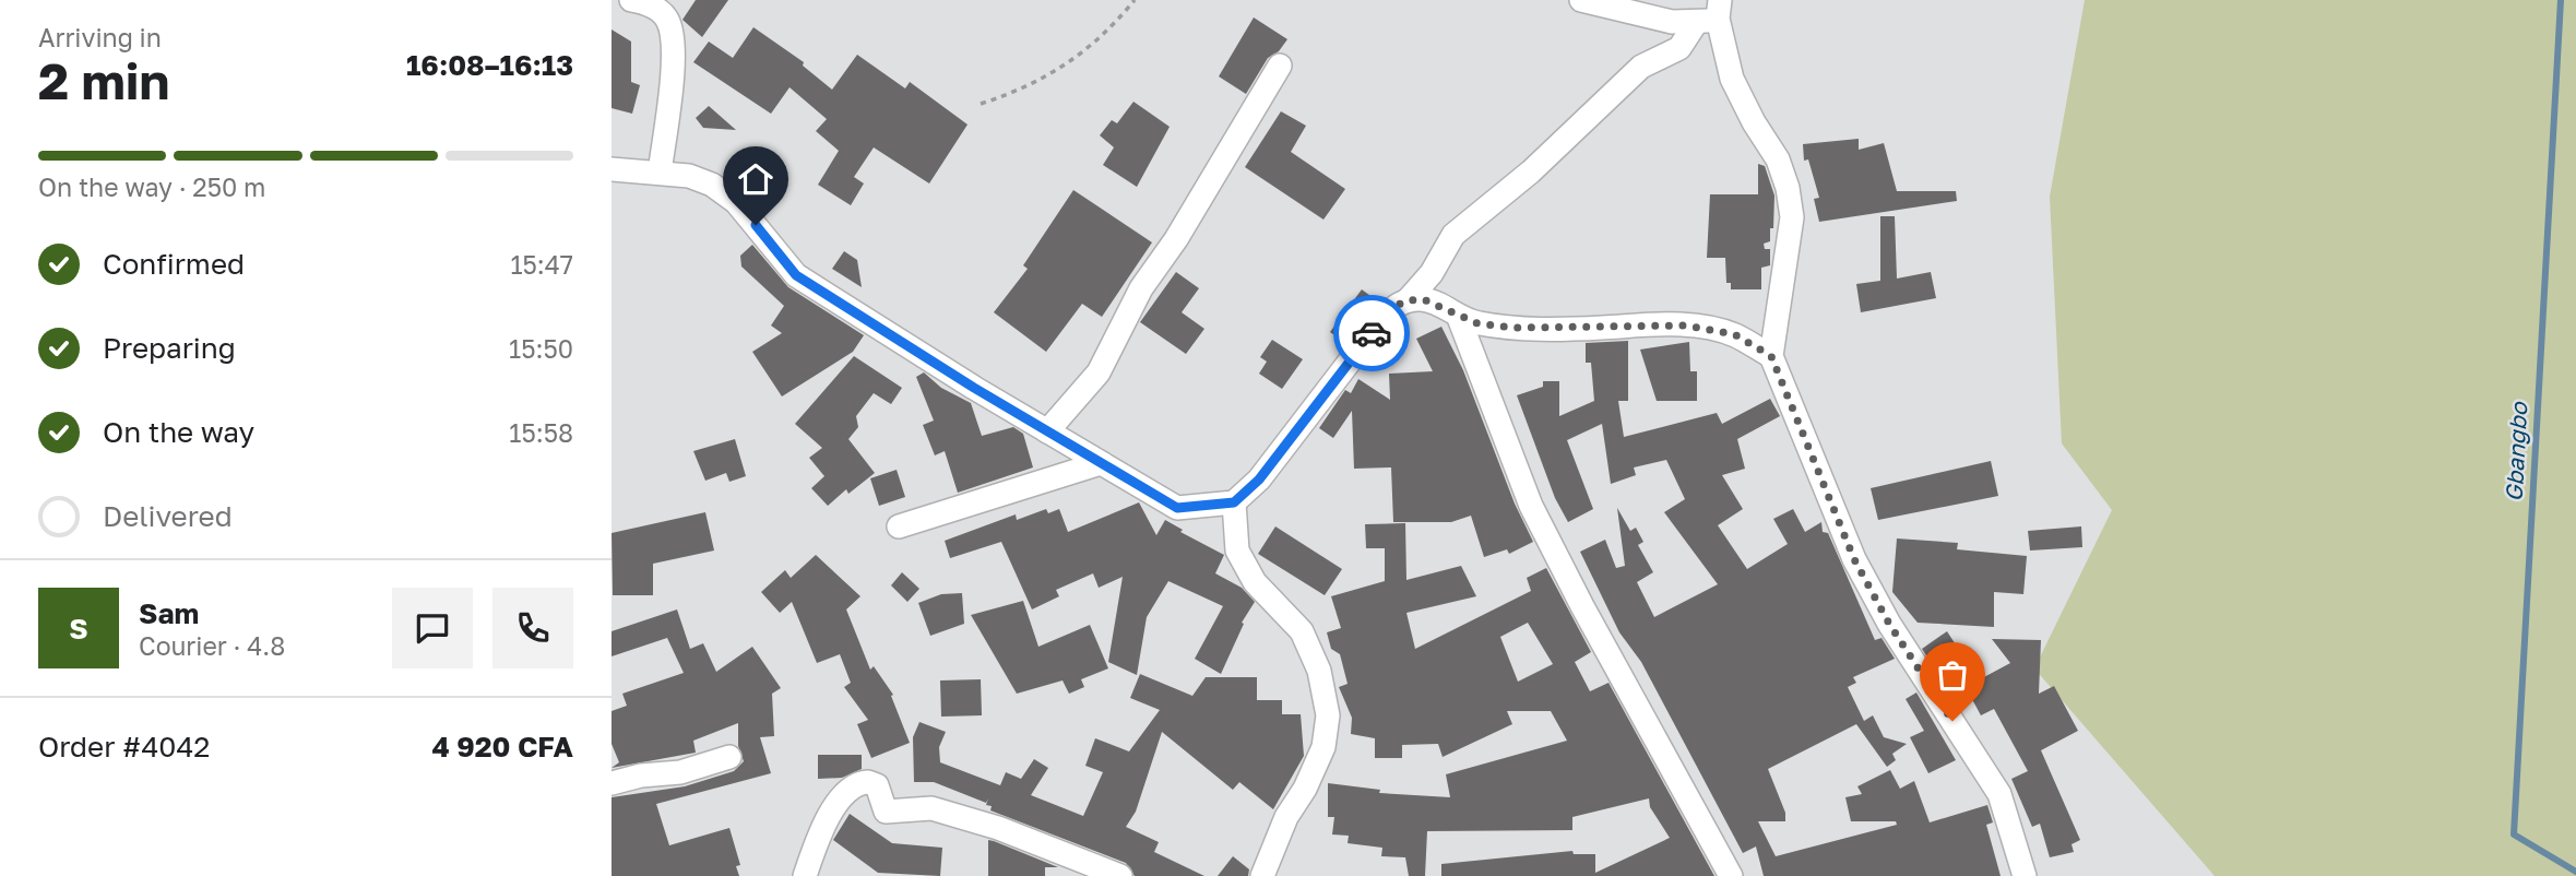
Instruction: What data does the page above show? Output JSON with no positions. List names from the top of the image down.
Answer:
{
  "water": ["Gbangbo"],
  "page": {
    "heading": ["2 min", "Arriving in", "16:08–16:13"],
    "panel": [
      "Sam",
      "Courier · 4.8",
      "Order #4042",
      "4 920 CFA"
    ],
    "bar": "On the way · 250 m",
    "list": [
      ["Confirmed", "15:47"],
      ["Preparing", "15:50"],
      ["On the way", "15:58"],
      "Delivered"
    ],
    "round": "S"
  }
}
